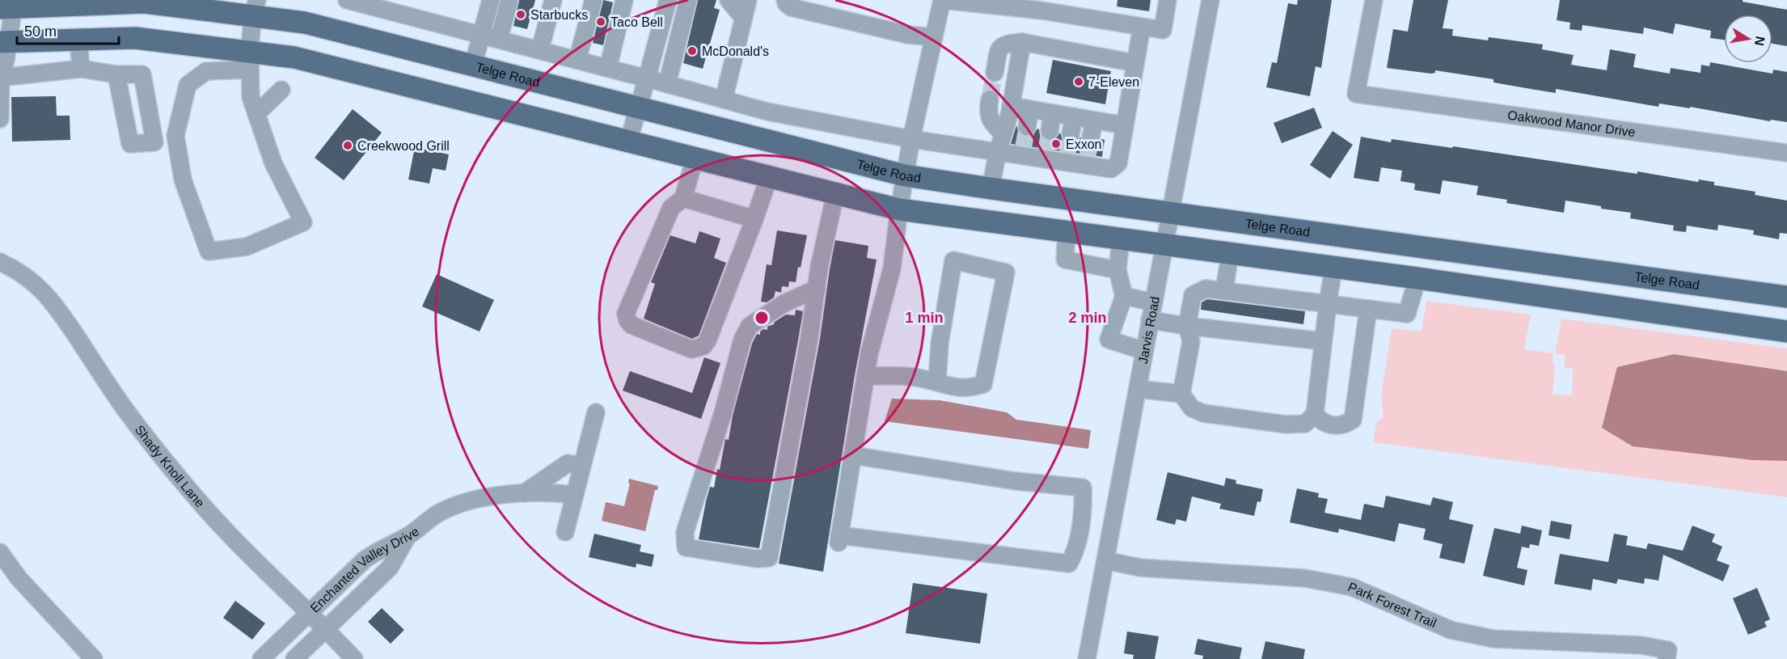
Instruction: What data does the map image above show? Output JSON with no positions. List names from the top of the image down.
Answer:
{
  "streets": {
    "main road": ["Telge Road"],
    "street": [
      "Oakwood Manor Drive",
      "Jarvis Road",
      "Shady Knoll Lane",
      "Enchanted Valley Drive",
      "Park Forest Trail"
    ]
  },
  "crossings": [
    ["Telge Road", "Jarvis Road"],
    ["Jarvis Road", "Park Forest Trail"],
    ["Shady Knoll Lane", "Enchanted Valley Drive"]
  ],
  "places": [
    "Starbucks",
    "Taco Bell",
    "McDonald's",
    "7-Eleven",
    "Exxon",
    "Creekwood Grill"
  ],
  "scale_bar": "50 m",
  "north": "right",
  "rings": ["1 min", "2 min"]
}
